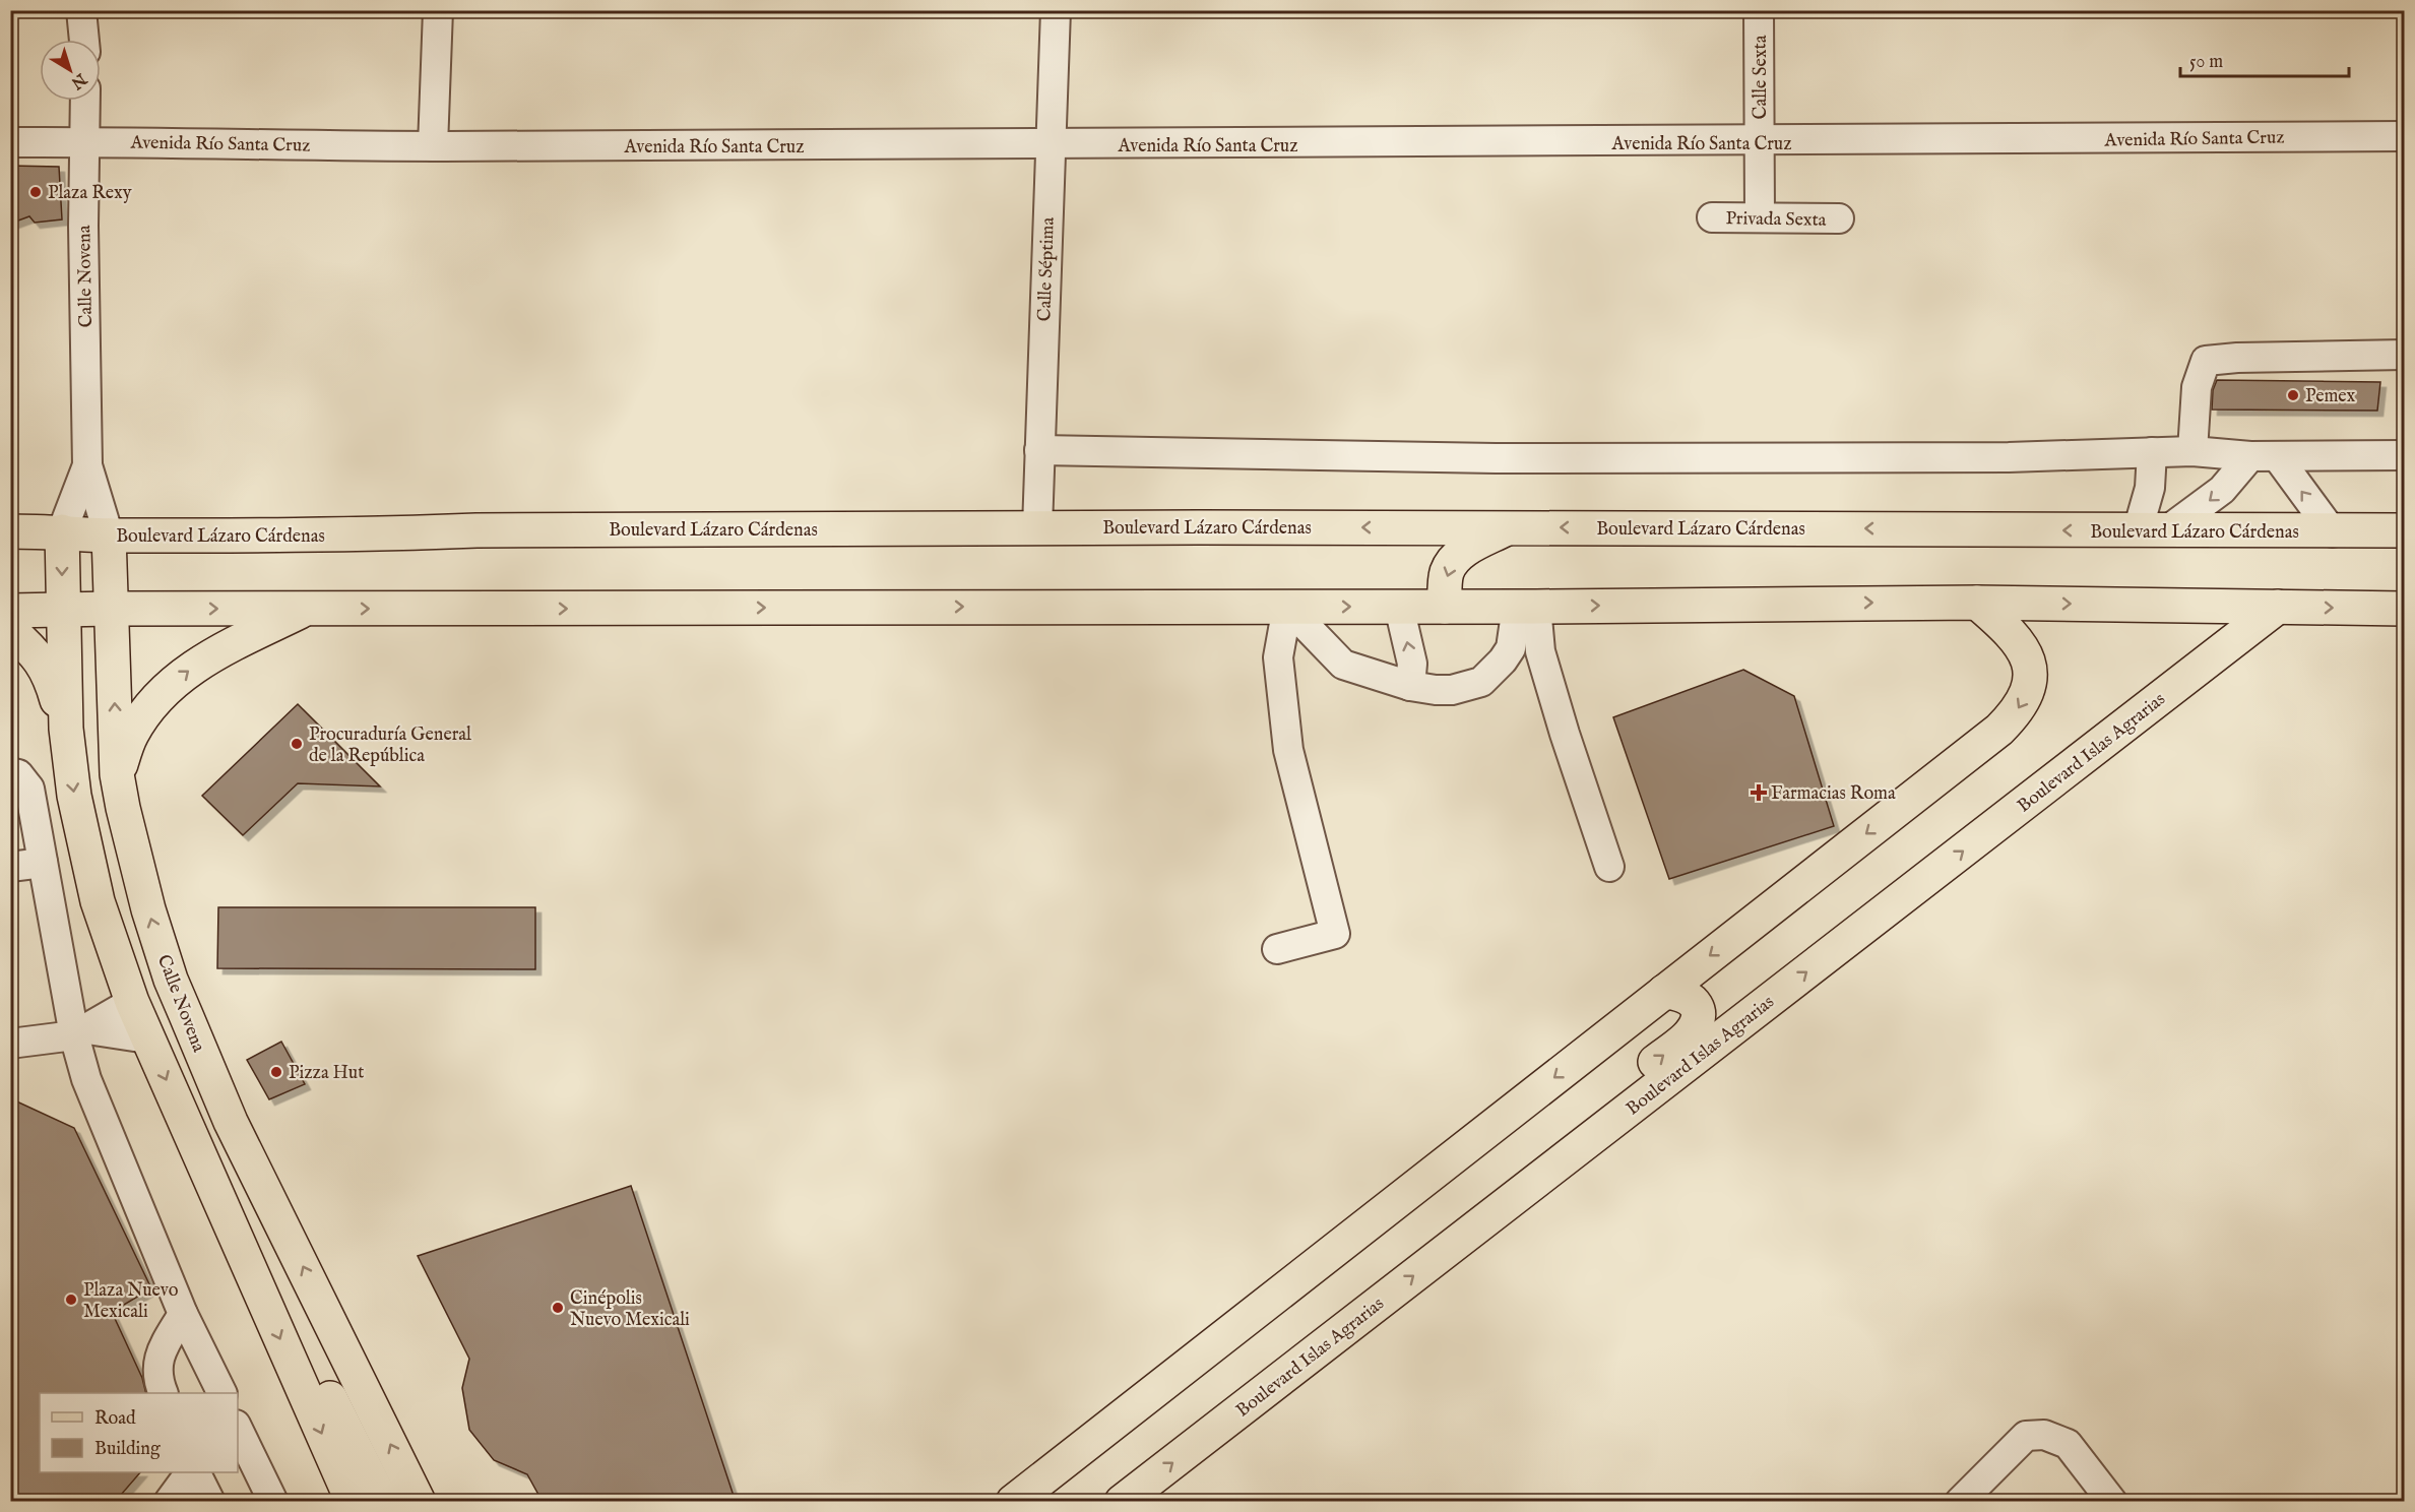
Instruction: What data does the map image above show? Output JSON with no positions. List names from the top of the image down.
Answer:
{
  "streets": {
    "main road": ["Calle Novena", "Boulevard Lázaro Cárdenas", "Boulevard Islas Agrarias"],
    "street": [
      "Calle Sexta",
      "Avenida Río Santa Cruz",
      "Privada Sexta",
      "Calle Séptima"
    ]
  },
  "crossings": [
    ["Calle Sexta", "Avenida Río Santa Cruz"],
    ["Calle Sexta", "Privada Sexta"],
    ["Avenida Río Santa Cruz", "Calle Séptima"],
    ["Avenida Río Santa Cruz", "Calle Novena"],
    ["Calle Séptima", "Boulevard Lázaro Cárdenas"],
    ["Calle Novena", "Boulevard Lázaro Cárdenas"]
  ],
  "places": {
    "other": [
      "Plaza Rexy",
      "Pemex",
      "Procuraduría General de la República",
      "Pizza Hut",
      "Plaza Nuevo Mexicali",
      "Cinépolis Nuevo Mexicali"
    ],
    "health": ["Farmacias Roma"]
  },
  "legend": ["Road", "Building"],
  "scale_bar": "50 m",
  "north": "bottom right"
}
